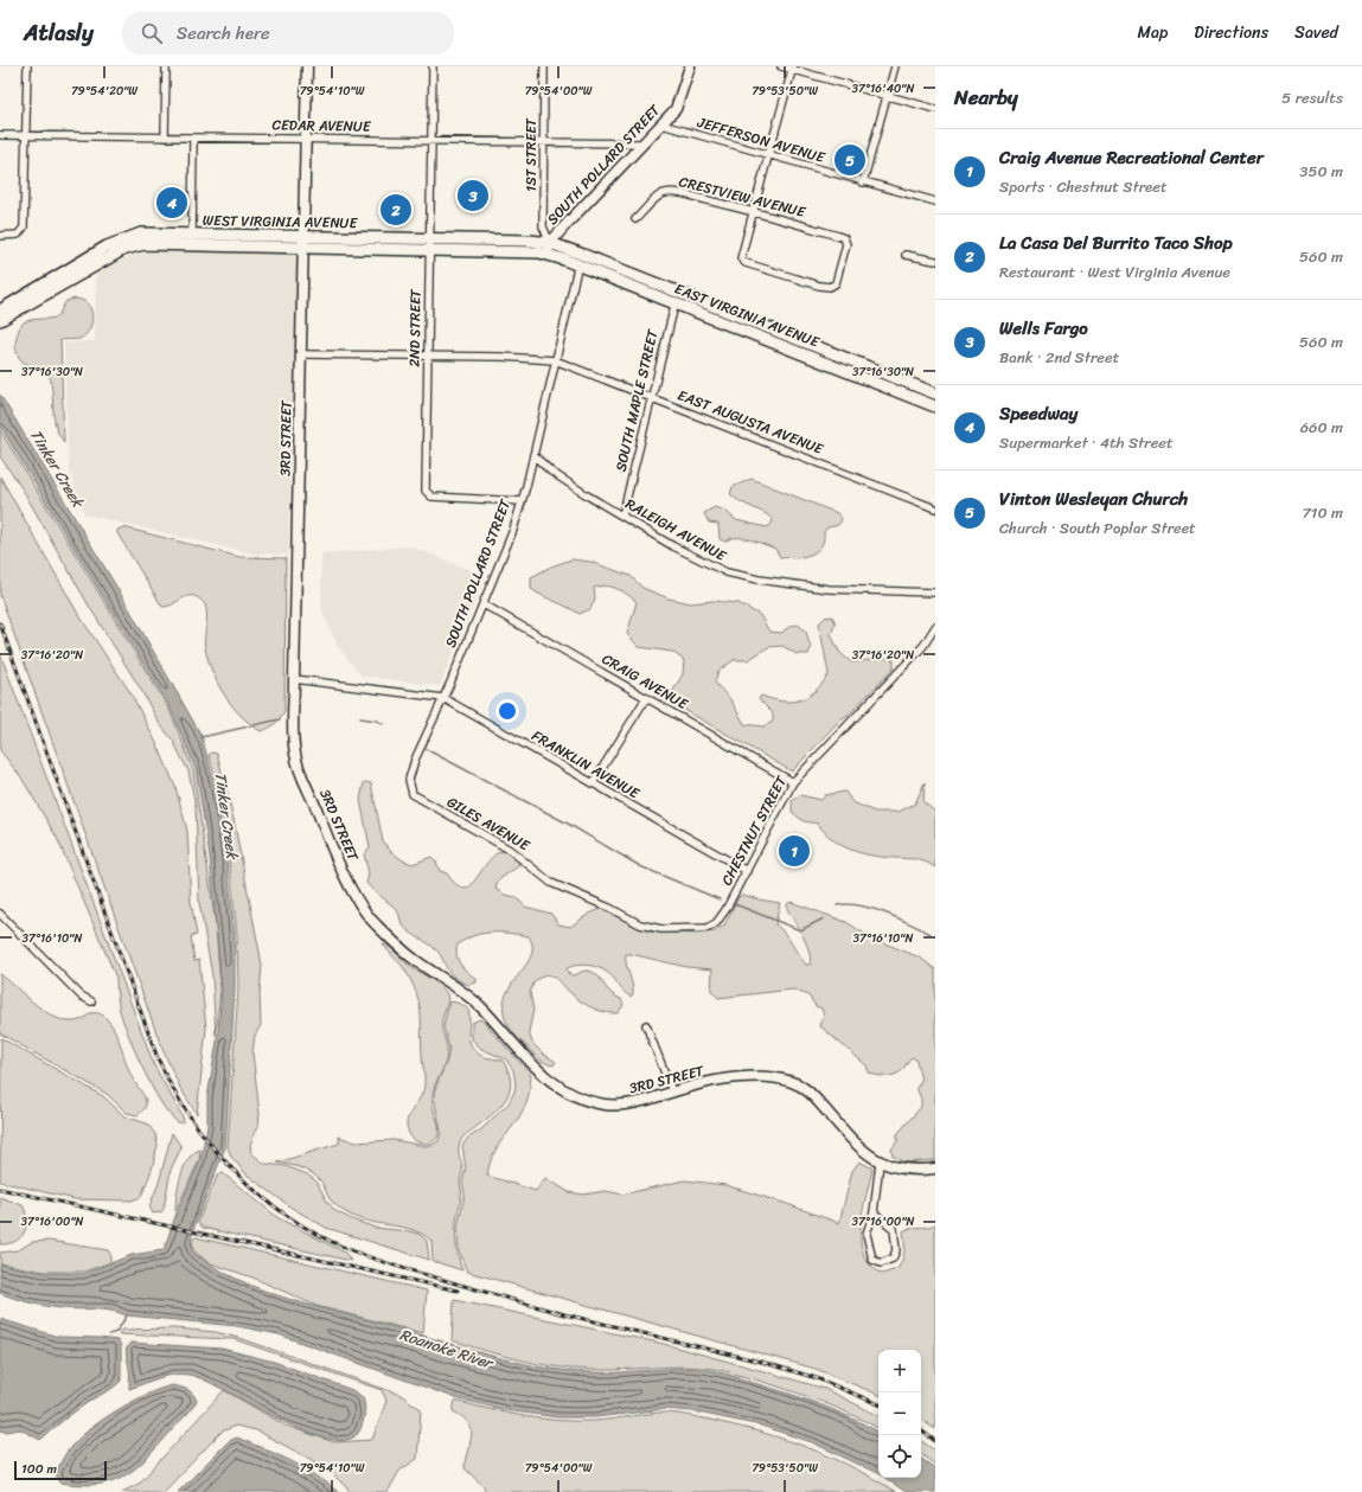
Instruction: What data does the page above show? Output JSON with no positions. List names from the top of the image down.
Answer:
{
  "streets": {
    "main road": ["WEST VIRGINIA AVENUE", "EAST VIRGINIA AVENUE"],
    "street": [
      "CEDAR AVENUE",
      "JEFFERSON AVENUE",
      "1ST STREET",
      "SOUTH POLLARD STREET",
      "CRESTVIEW AVENUE",
      "2ND STREET",
      "SOUTH MAPLE STREET",
      "EAST AUGUSTA AVENUE",
      "3RD STREET",
      "RALEIGH AVENUE",
      "CRAIG AVENUE",
      "FRANKLIN AVENUE",
      "GILES AVENUE",
      "CHESTNUT STREET"
    ]
  },
  "crossings": [
    ["CEDAR AVENUE", "1ST STREET"],
    ["CEDAR AVENUE", "SOUTH POLLARD STREET"],
    ["CEDAR AVENUE", "2ND STREET"],
    ["CEDAR AVENUE", "3RD STREET"],
    ["JEFFERSON AVENUE", "SOUTH POLLARD STREET"],
    ["1ST STREET", "SOUTH POLLARD STREET"],
    ["1ST STREET", "WEST VIRGINIA AVENUE"],
    ["1ST STREET", "EAST VIRGINIA AVENUE"],
    ["SOUTH POLLARD STREET", "WEST VIRGINIA AVENUE"],
    ["SOUTH POLLARD STREET", "EAST VIRGINIA AVENUE"],
    ["SOUTH POLLARD STREET", "2ND STREET"],
    ["SOUTH POLLARD STREET", "EAST AUGUSTA AVENUE"],
    ["SOUTH POLLARD STREET", "RALEIGH AVENUE"],
    ["SOUTH POLLARD STREET", "CRAIG AVENUE"],
    ["SOUTH POLLARD STREET", "FRANKLIN AVENUE"],
    ["SOUTH POLLARD STREET", "GILES AVENUE"],
    ["WEST VIRGINIA AVENUE", "EAST VIRGINIA AVENUE"],
    ["WEST VIRGINIA AVENUE", "2ND STREET"],
    ["WEST VIRGINIA AVENUE", "3RD STREET"],
    ["EAST VIRGINIA AVENUE", "SOUTH MAPLE STREET"],
    ["2ND STREET", "EAST AUGUSTA AVENUE"],
    ["SOUTH MAPLE STREET", "EAST AUGUSTA AVENUE"],
    ["SOUTH MAPLE STREET", "RALEIGH AVENUE"],
    ["EAST AUGUSTA AVENUE", "3RD STREET"],
    ["3RD STREET", "FRANKLIN AVENUE"],
    ["CRAIG AVENUE", "CHESTNUT STREET"],
    ["FRANKLIN AVENUE", "CHESTNUT STREET"],
    ["GILES AVENUE", "CHESTNUT STREET"]
  ],
  "water": ["Tinker Creek", "Roanoke River"],
  "scale_bar": "100 m",
  "page": {
    "header": "Atlasly",
    "search": "Search here",
    "nav": ["Map", "Directions", "Saved"],
    "heading": ["Nearby", "5 results"],
    "list": [
      {
        "mark": "1",
        "name": "Craig Avenue Recreational Center",
        "note": "Sports · Chestnut Street",
        "value": "350 m"
      },
      {
        "mark": "2",
        "name": "La Casa Del Burrito Taco Shop",
        "note": "Restaurant · West Virginia Avenue",
        "value": "560 m"
      },
      {
        "mark": "3",
        "name": "Wells Fargo",
        "note": "Bank · 2nd Street",
        "value": "560 m"
      },
      {
        "mark": "4",
        "name": "Speedway",
        "note": "Supermarket · 4th Street",
        "value": "660 m"
      },
      {
        "mark": "5",
        "name": "Vinton Wesleyan Church",
        "note": "Church · South Poplar Street",
        "value": "710 m"
      }
    ],
    "pins": [
      "5",
      "3",
      "4",
      "2",
      "1"
    ],
    "map_buttons": ["+", "−"],
    "scale": "100 m"
  },
  "coordinates": [
    "37°16'40\"N",
    "79°54'20\"W",
    "79°54'10\"W",
    "79°54'00\"W",
    "79°53'50\"W",
    "37°16'30\"N",
    "37°16'20\"N",
    "37°16'10\"N",
    "37°16'00\"N"
  ]
}
